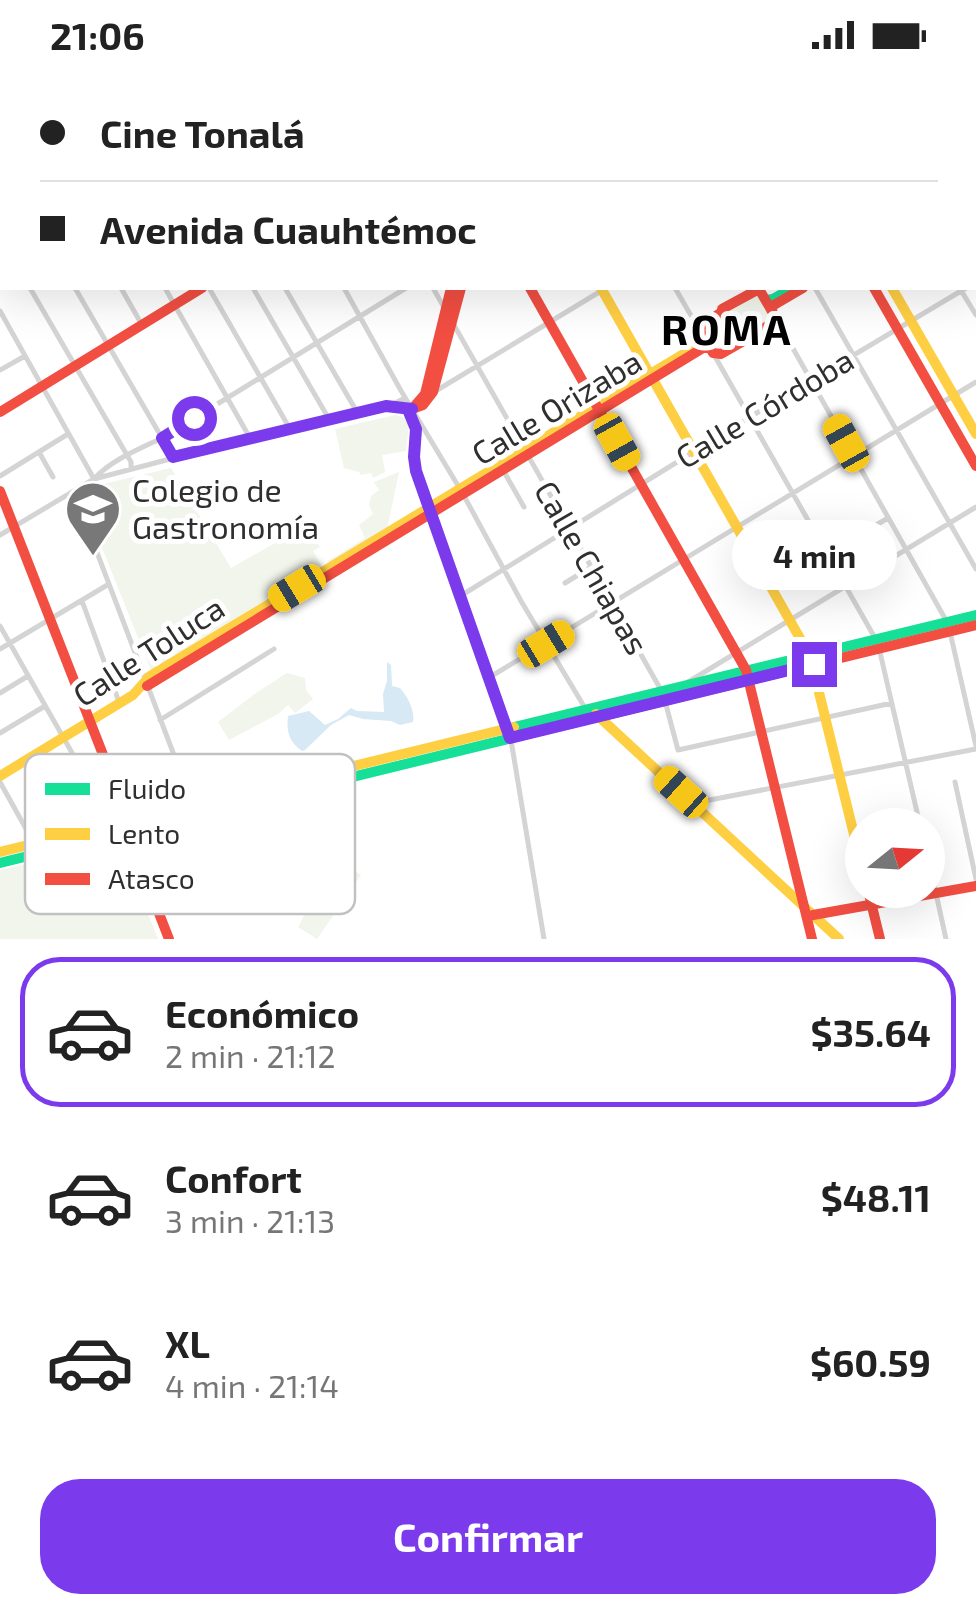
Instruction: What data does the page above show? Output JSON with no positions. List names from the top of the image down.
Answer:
{
  "streets": {
    "main road": ["Calle Orizaba", "Calle Toluca"],
    "street": ["Calle Córdoba", "Calle Chiapas"]
  },
  "crossings": [
    ["Calle Orizaba", "Calle Chiapas"],
    ["Calle Orizaba", "Calle Toluca"],
    ["Calle Córdoba", "Calle Chiapas"]
  ],
  "districts": ["ROMA"],
  "places": {
    "school or university": ["Colegio de Gastronomía"]
  },
  "legend": ["Fluido", "Lento", "Atasco"],
  "north": "right",
  "page": {
    "status": "21:06",
    "banner": ["Cine Tonalá", "Avenida Cuauhtémoc"],
    "bubble": "4 min",
    "list": [
      {
        "name": "Económico",
        "note": "2 min · 21:12",
        "value": "$35.64"
      },
      {
        "name": "Confort",
        "note": "3 min · 21:13",
        "value": "$48.11"
      },
      {
        "name": "XL",
        "note": "4 min · 21:14",
        "value": "$60.59"
      }
    ],
    "buttons": "Confirmar"
  }
}
